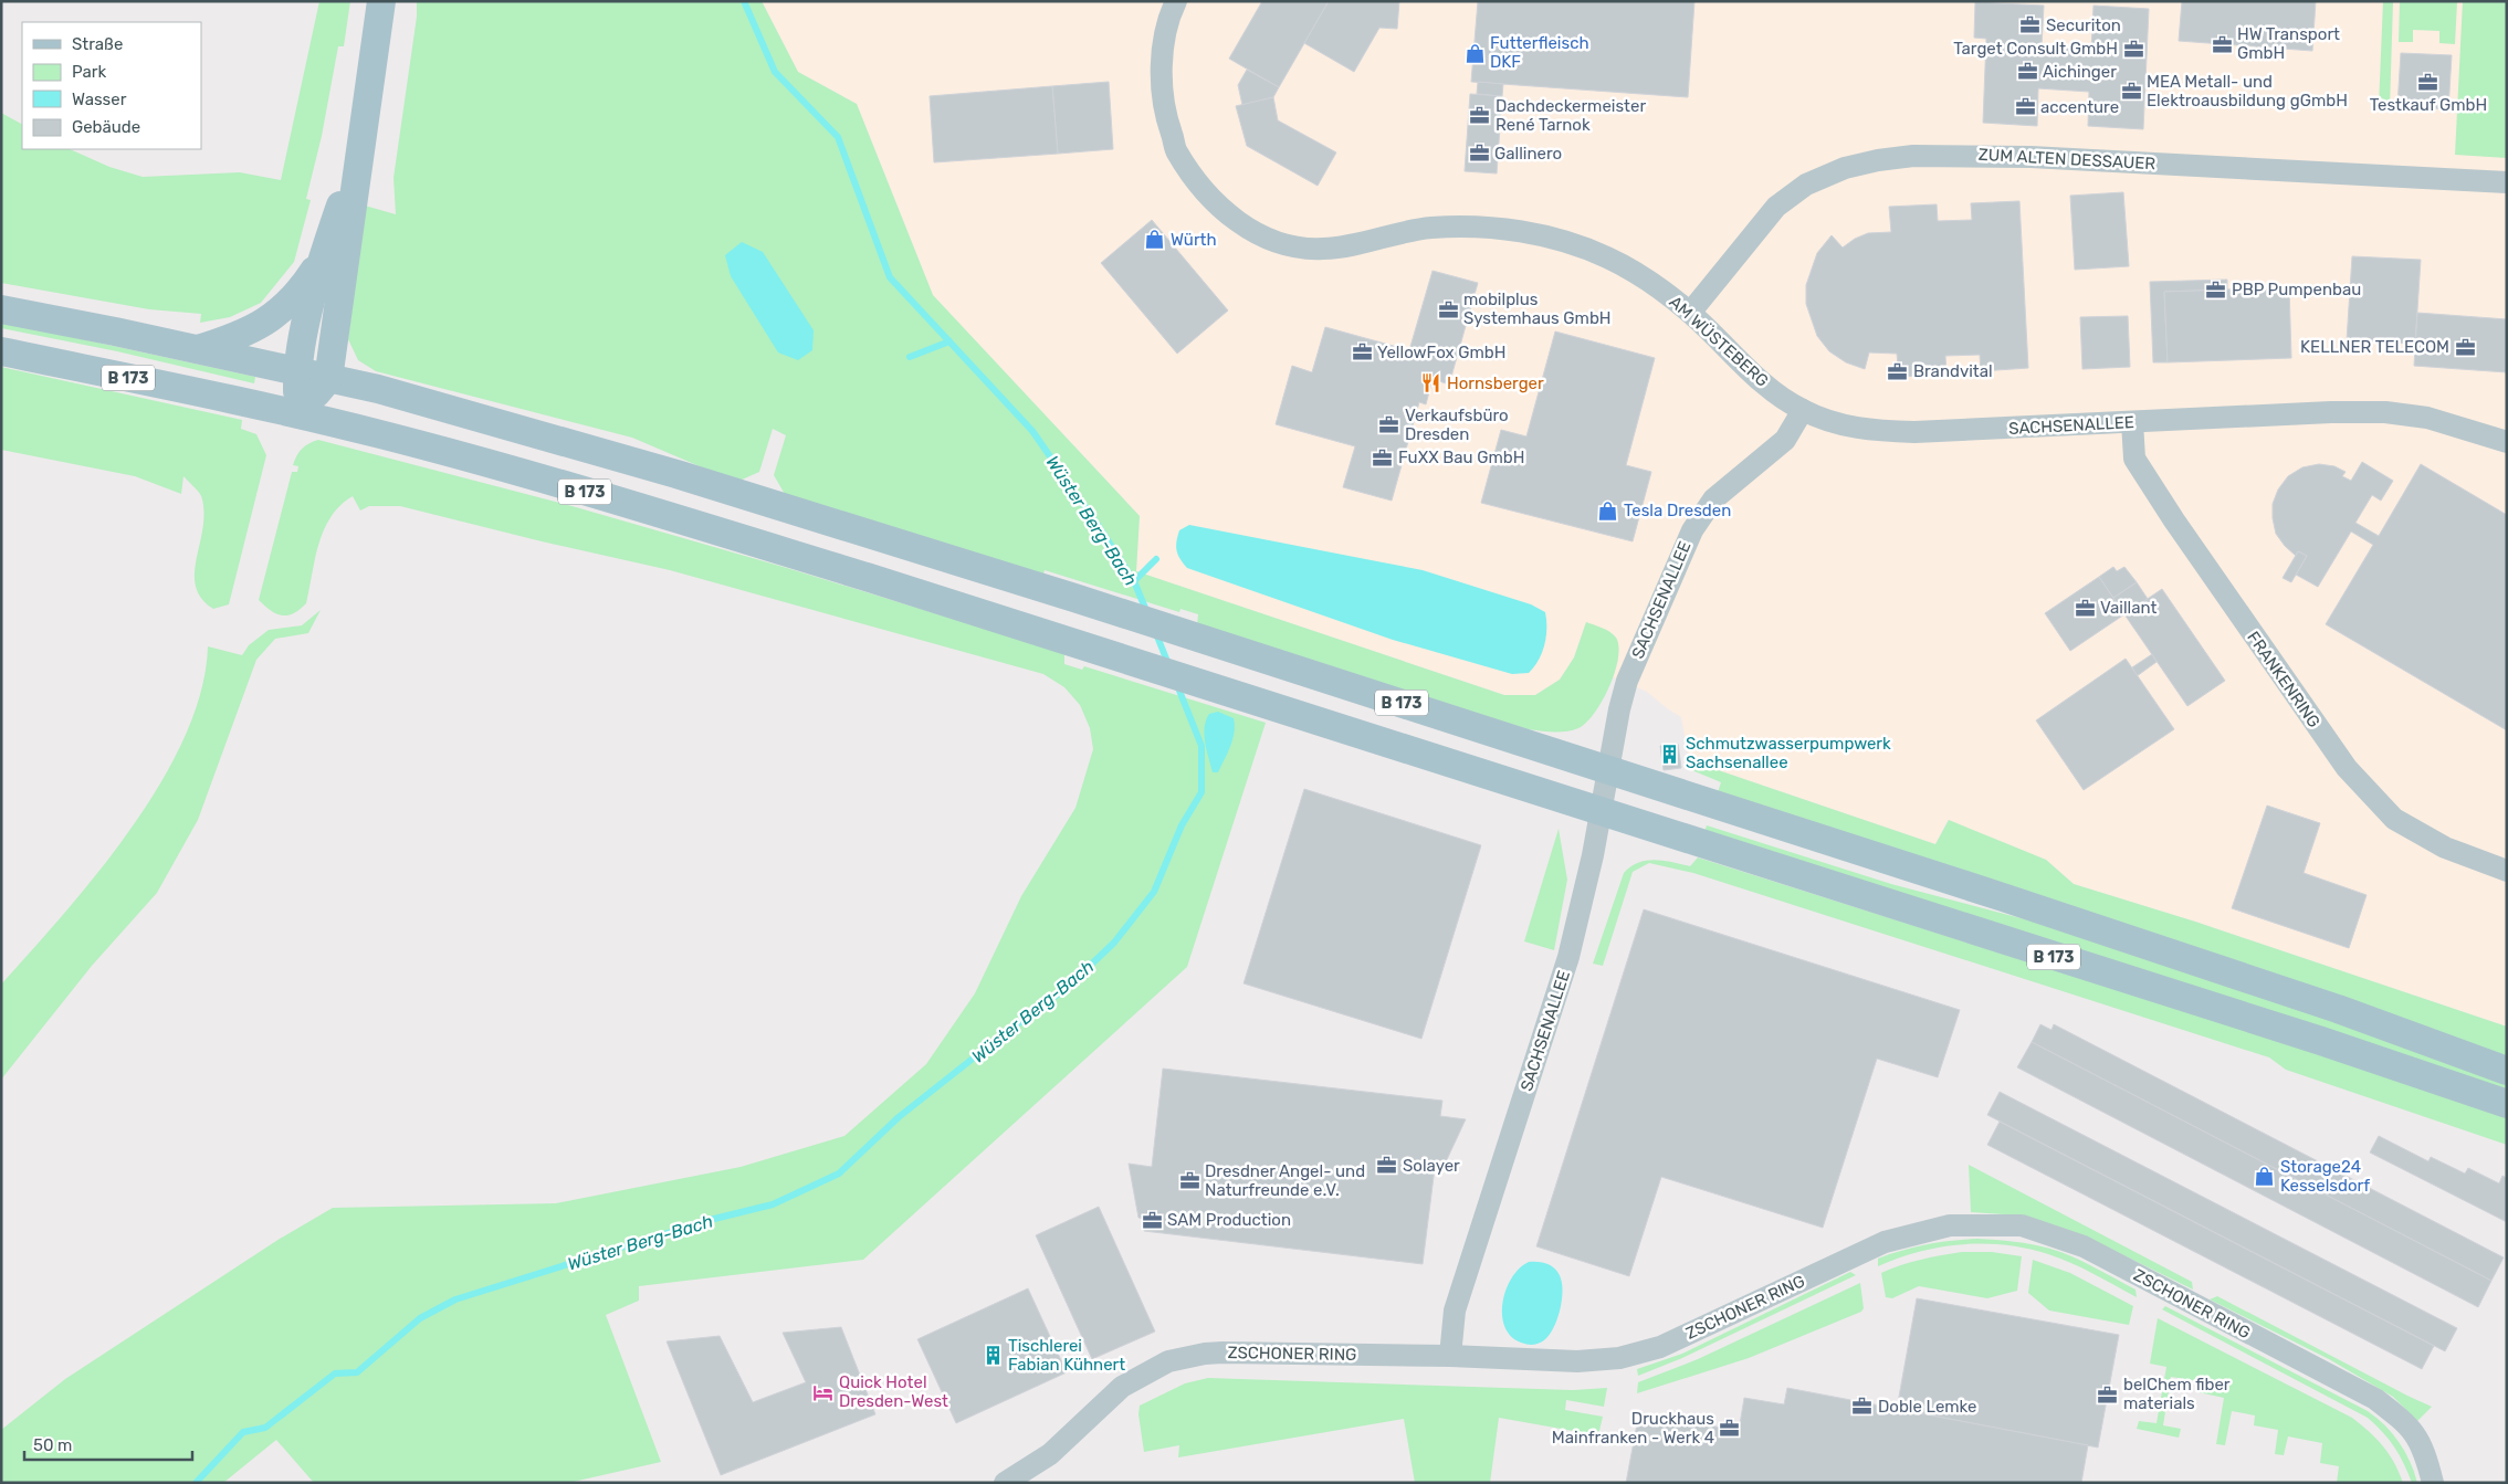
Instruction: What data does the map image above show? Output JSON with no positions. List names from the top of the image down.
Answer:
{
  "streets": {
    "main road": ["B 173"],
    "street": [
      "ZUM ALTEN DESSAUER",
      "AM WÜSTEBERG",
      "SACHSENALLEE",
      "FRANKENRING",
      "ZSCHONER RING"
    ]
  },
  "crossings": [
    ["ZUM ALTEN DESSAUER", "AM WÜSTEBERG"],
    ["AM WÜSTEBERG", "SACHSENALLEE"],
    ["B 173", "SACHSENALLEE"],
    ["SACHSENALLEE", "FRANKENRING"],
    ["SACHSENALLEE", "ZSCHONER RING"]
  ],
  "water": ["Wüster Berg-Bach"],
  "places": {
    "office": [
      "Securiton",
      "HW Transport GmbH",
      "Target Consult GmbH",
      "Aichinger",
      "Testkauf GmbH",
      "MEA Metall- und Elektroausbildung gGmbH",
      "accenture",
      "Dachdeckermeister René Tarnok",
      "Gallinero",
      "PBP Pumpenbau",
      "mobilplus Systemhaus GmbH",
      "KELLNER TELECOM",
      "YellowFox GmbH",
      "Brandvital",
      "Verkaufsbüro Dresden",
      "FuXX Bau GmbH",
      "Vaillant",
      "Solayer",
      "Dresdner Angel- und Naturfreunde e.V.",
      "SAM Production",
      "belChem fiber materials",
      "Doble Lemke",
      "Druckhaus Mainfranken - Werk 4"
    ],
    "shop": [
      "Futterfleisch DKF",
      "Würth",
      "Tesla Dresden",
      "Storage24 Kesselsdorf"
    ],
    "restaurant": ["Hornsberger"],
    "building": ["Schmutzwasserpumpwerk Sachsenallee", "Tischlerei Fabian Kühnert"],
    "hotel": ["Quick Hotel Dresden-West"]
  },
  "legend": [
    "Straße",
    "Park",
    "Wasser",
    "Gebäude"
  ],
  "scale_bar": "50 m"
}
